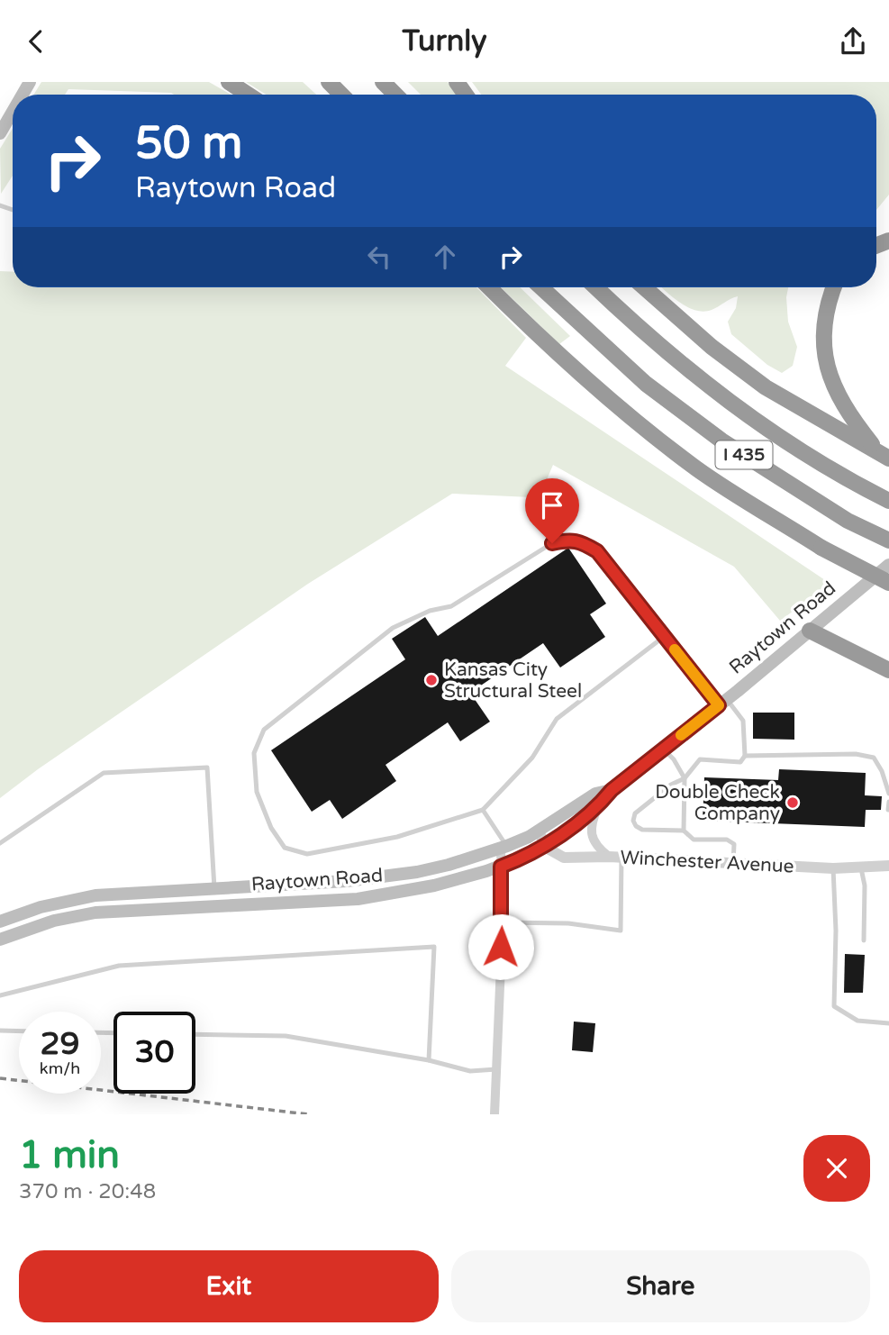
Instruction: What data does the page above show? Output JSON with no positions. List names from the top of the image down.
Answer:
{
  "streets": {
    "highway": ["I 435"],
    "main road": ["Raytown Road"],
    "street": ["Winchester Avenue"]
  },
  "crossings": [
    ["Raytown Road", "Winchester Avenue"]
  ],
  "places": ["Kansas City Structural Steel", "Double Check Company"],
  "page": {
    "header": "Turnly",
    "turn": ["50 m", "Raytown Road"],
    "speed": "29 km/h",
    "limit": "30",
    "heading": ["1 min", "370 m · 20:48"],
    "buttons": ["Exit", "Share"]
  }
}
